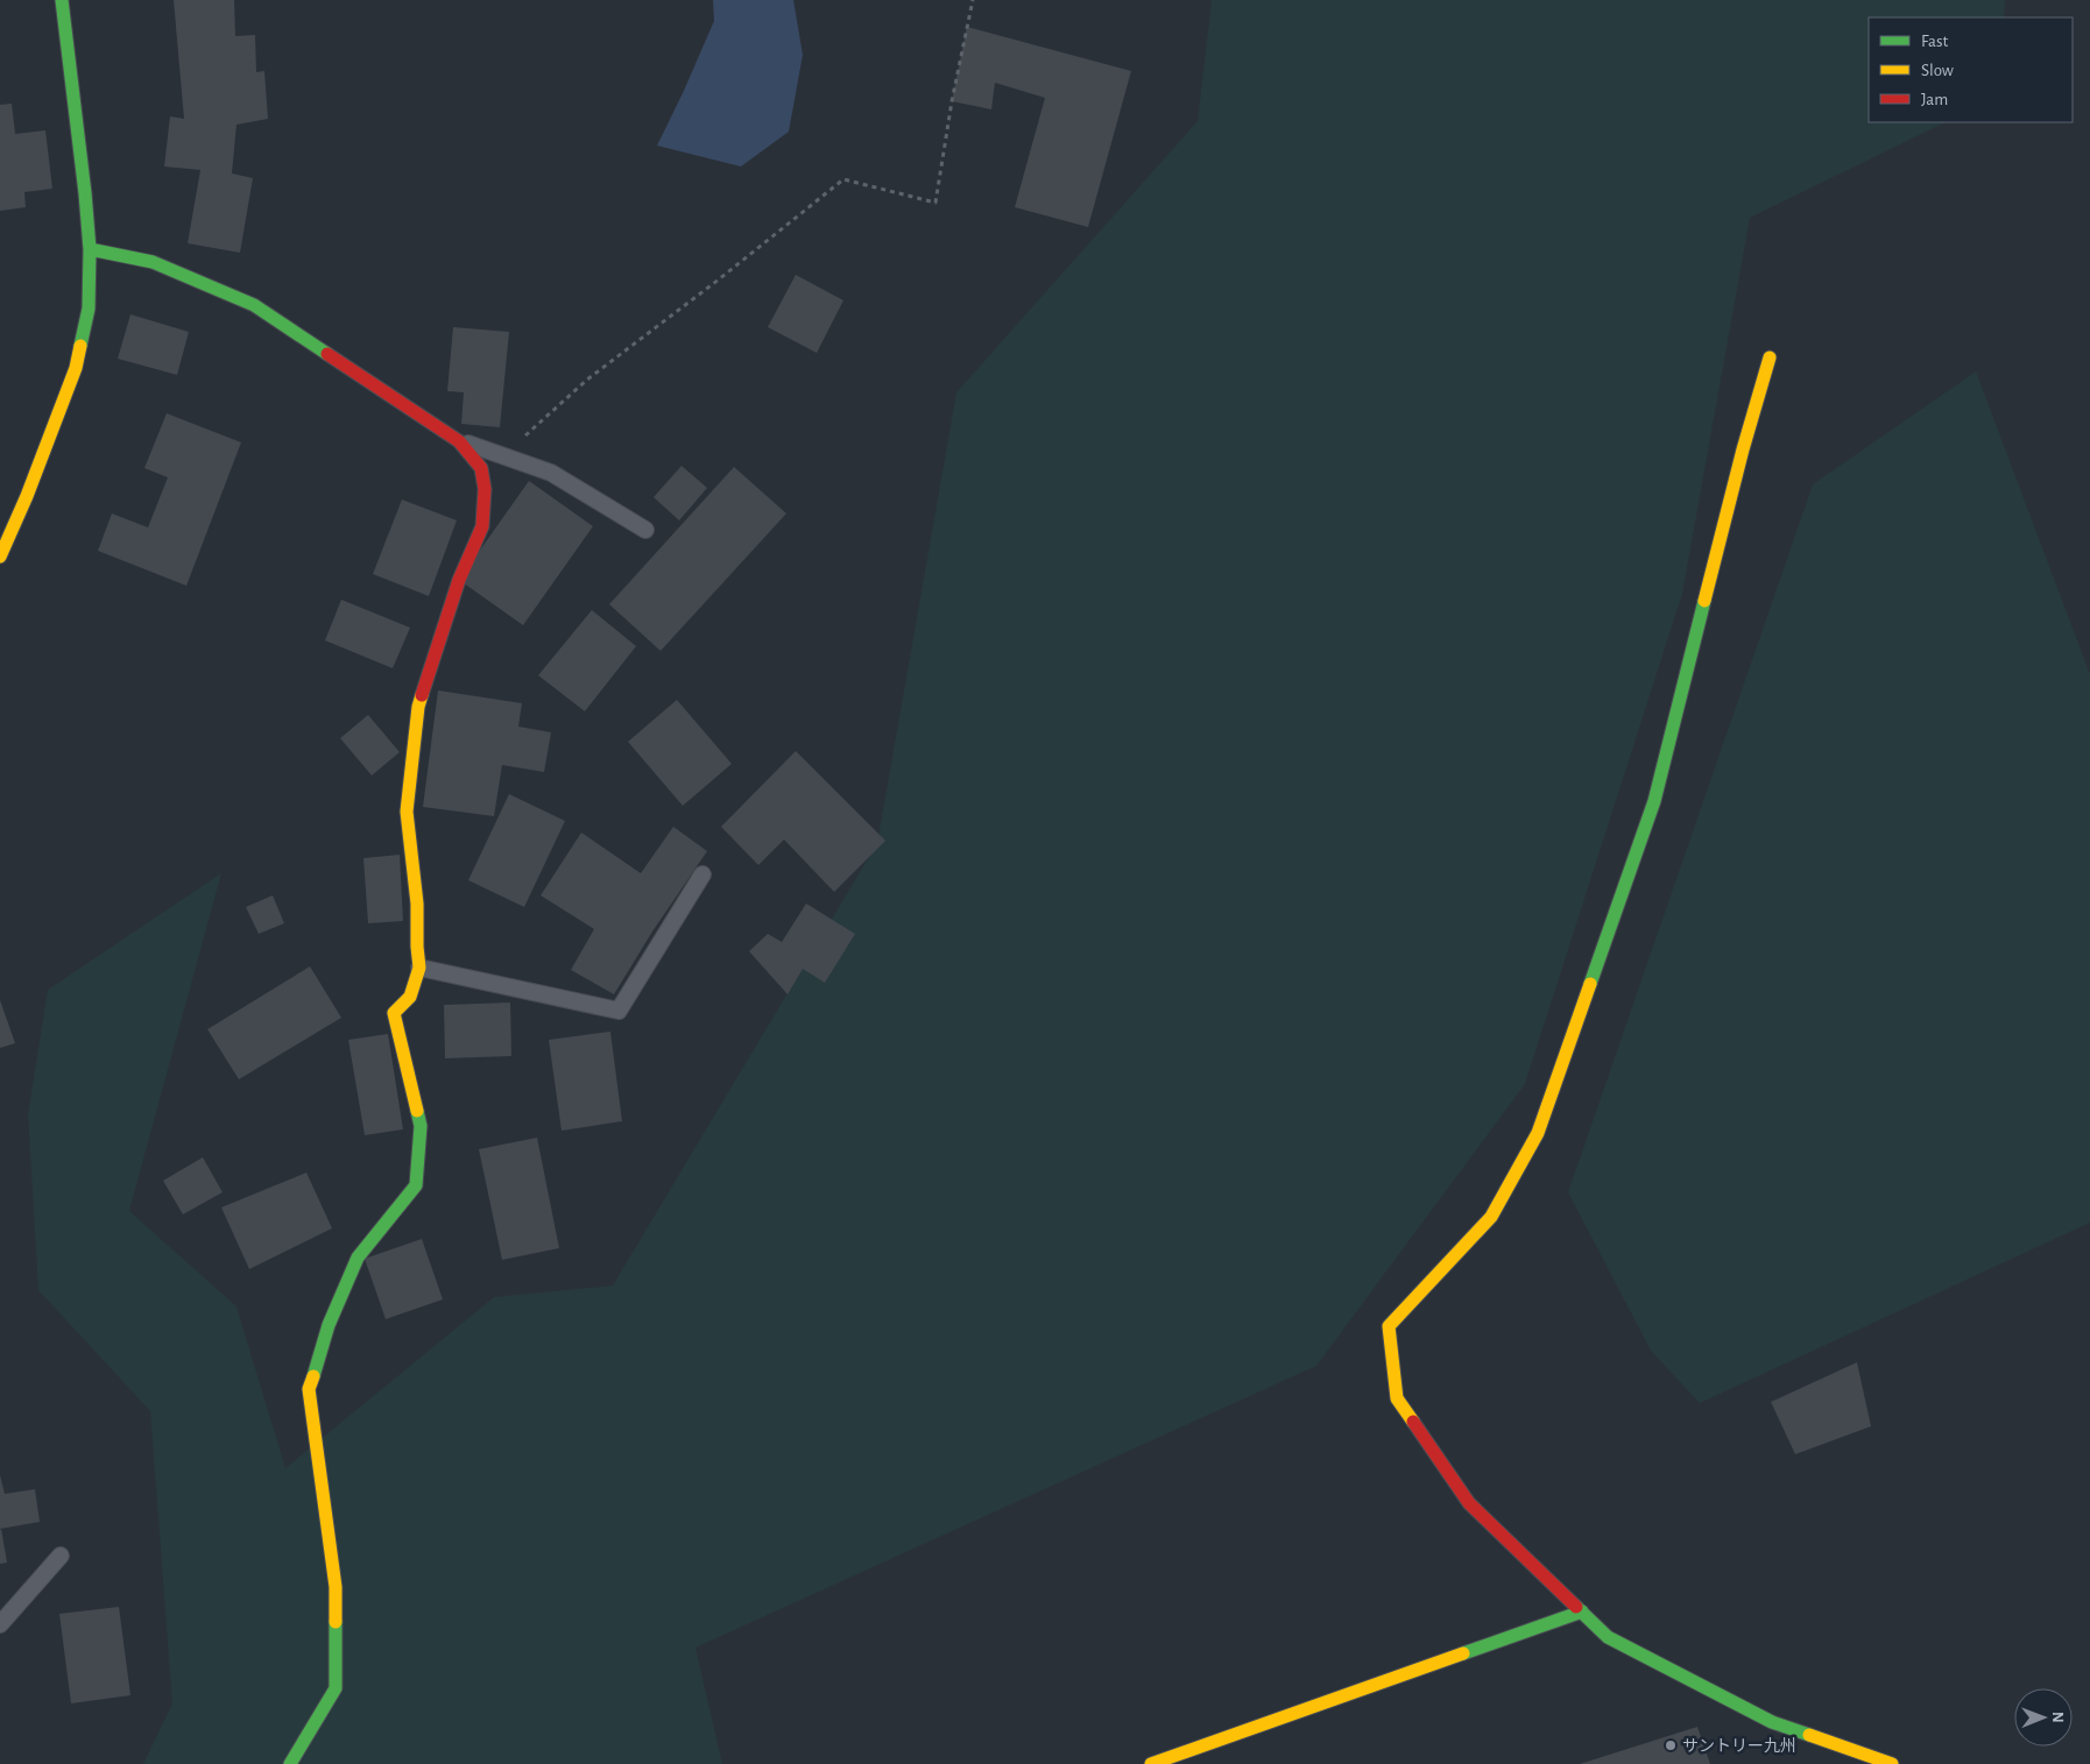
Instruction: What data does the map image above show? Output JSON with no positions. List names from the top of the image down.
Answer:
{
  "places": ["サントリー九州"],
  "legend": ["Fast", "Slow", "Jam"],
  "north": "right"
}
